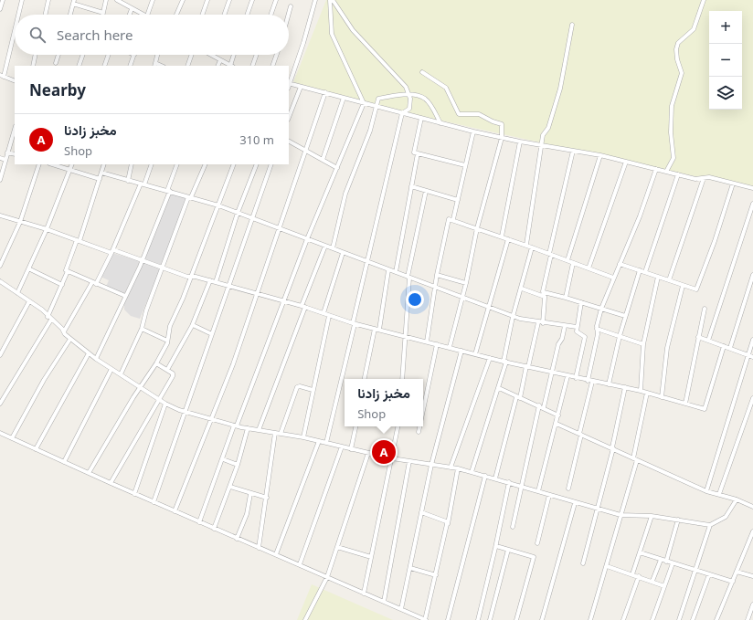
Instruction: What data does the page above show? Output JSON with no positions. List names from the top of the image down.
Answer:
{
  "page": {
    "map_buttons": ["+", "−"],
    "search": "Search here",
    "heading": "Nearby",
    "list": [
      {
        "mark": "A",
        "name": "مخبز زادنا",
        "note": "Shop",
        "value": "310 m"
      }
    ],
    "popup": ["مخبز زادنا", "Shop"],
    "pins": "A"
  }
}
